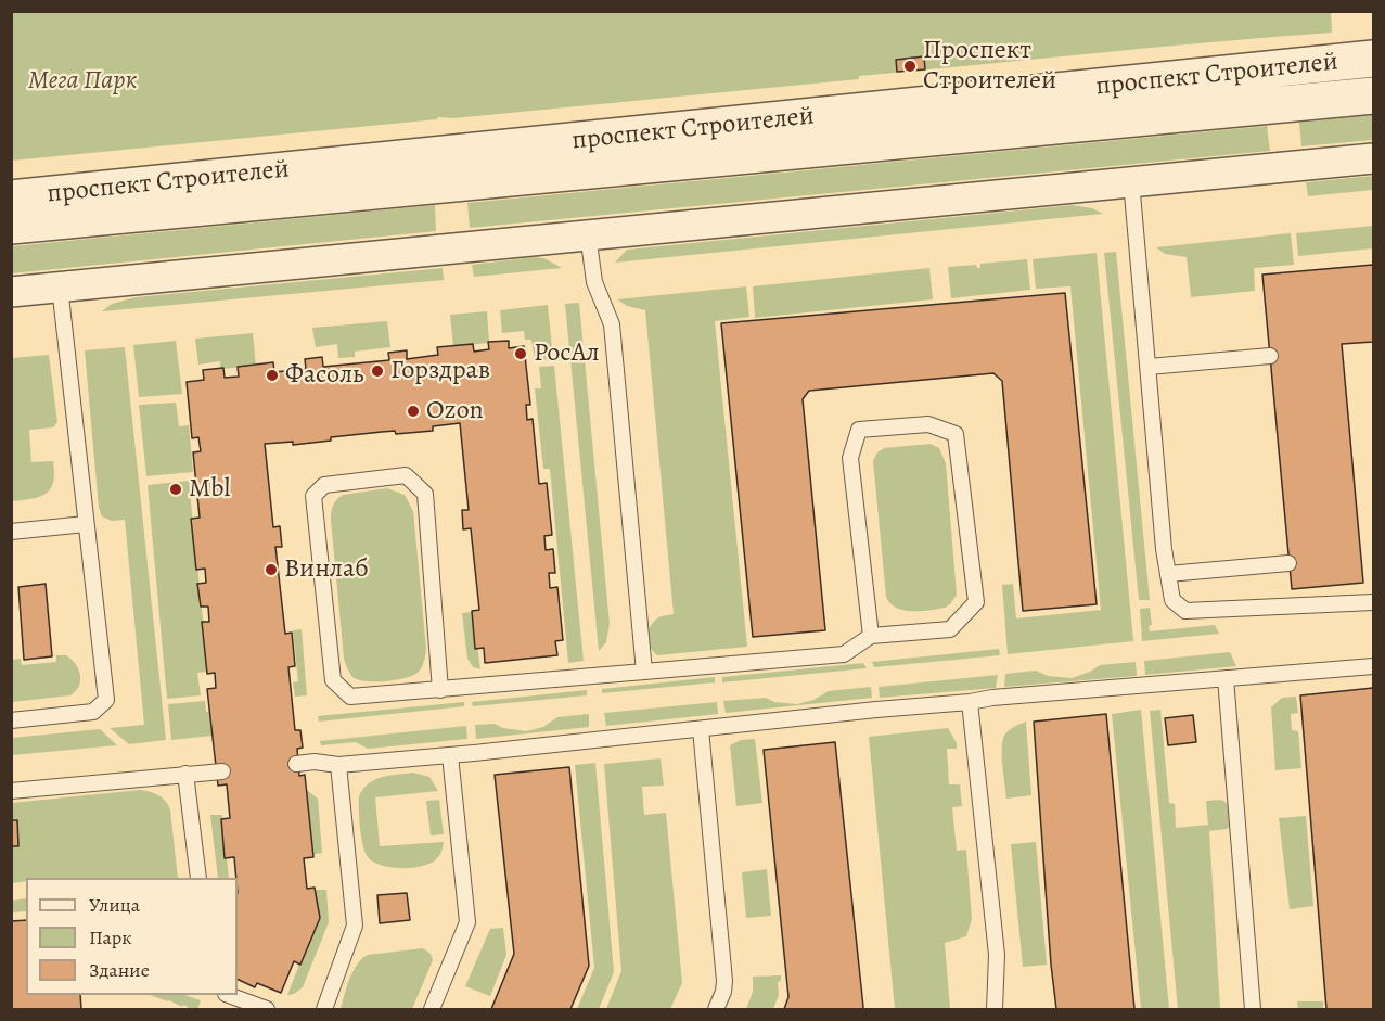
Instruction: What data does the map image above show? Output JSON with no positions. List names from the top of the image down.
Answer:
{
  "streets": {
    "street": ["проспект Строителей"]
  },
  "parks": ["Мега Парк"],
  "places": [
    "Проспект Строителей",
    "РосАл",
    "Горздрав",
    "Фасоль",
    "Ozon",
    "Mbl",
    "Винлаб"
  ],
  "legend": ["Улица", "Парк", "Здание"]
}
